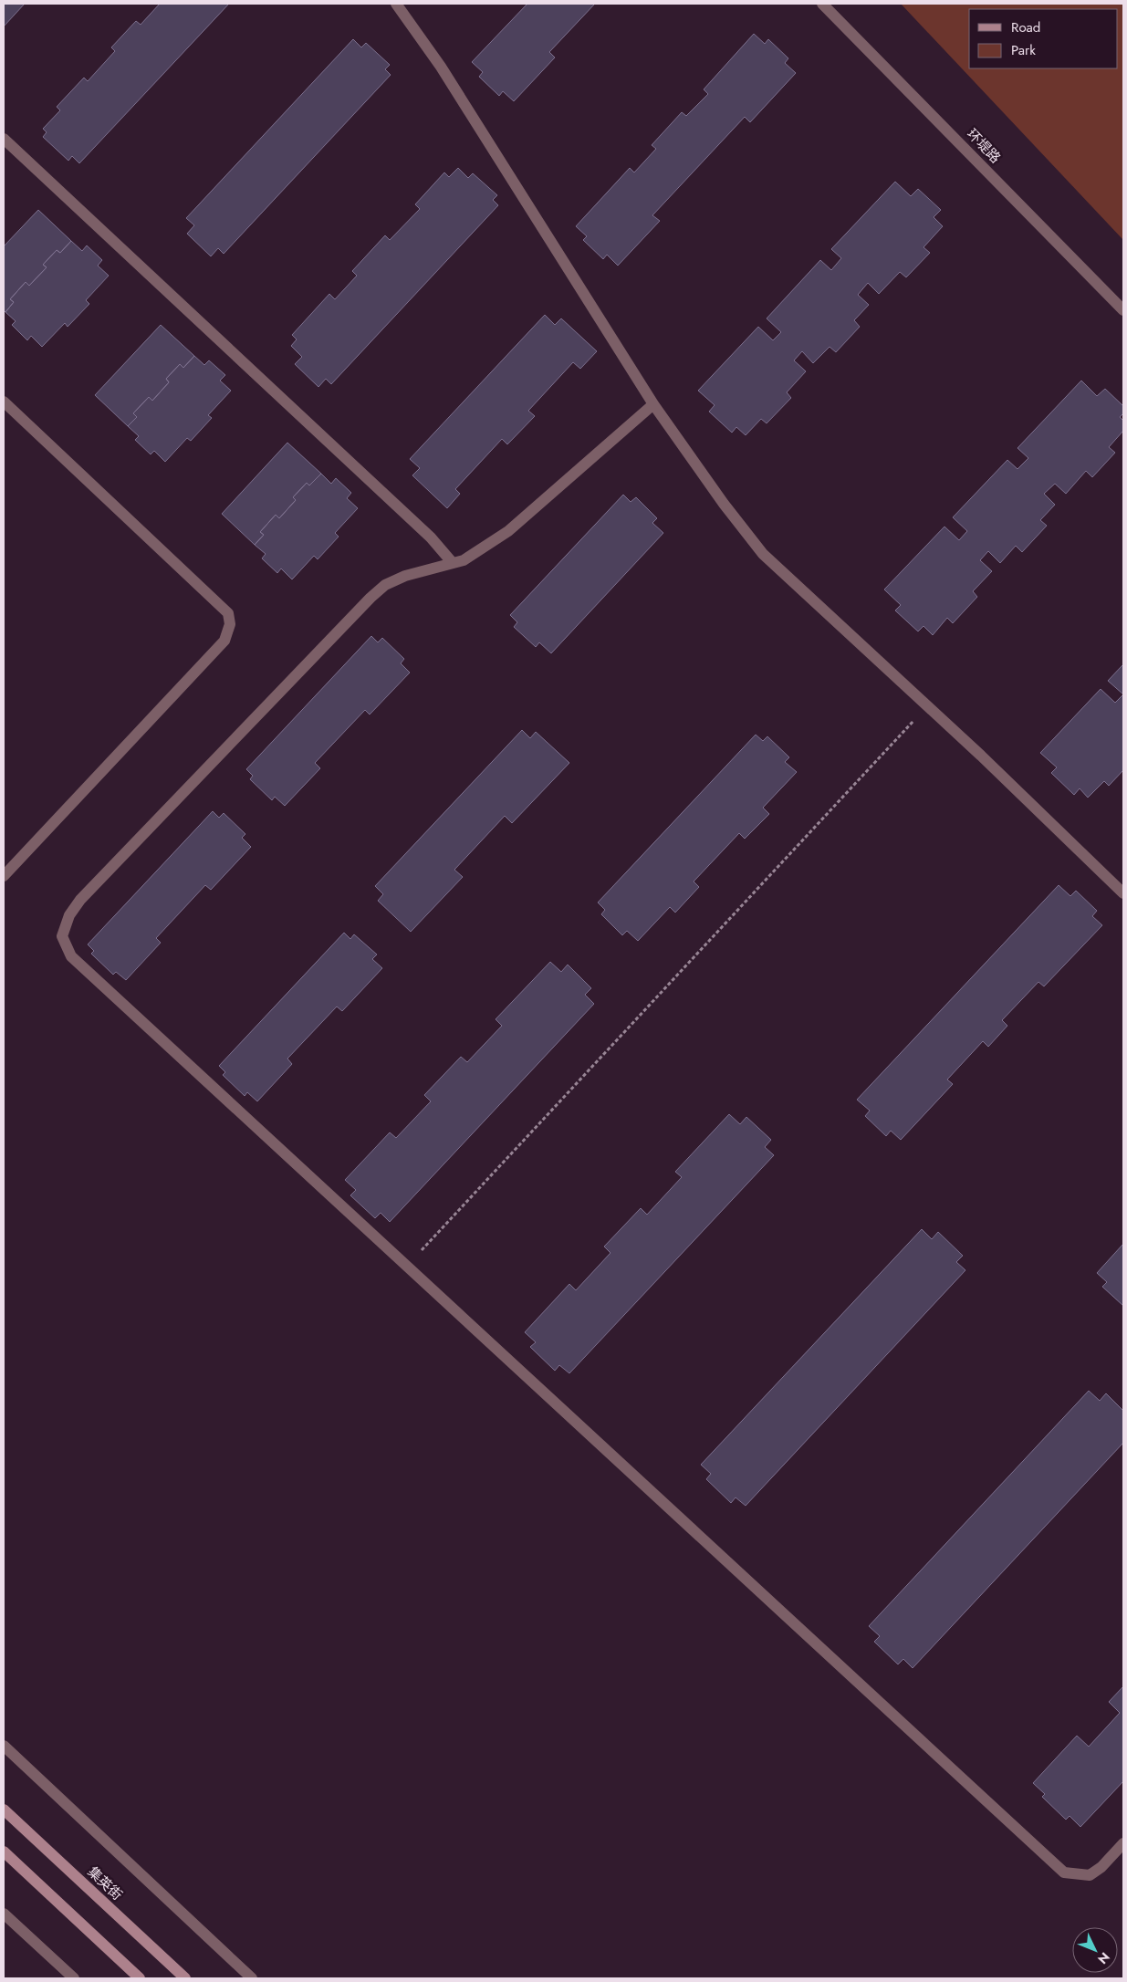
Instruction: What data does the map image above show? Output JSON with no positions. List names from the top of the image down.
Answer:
{
  "streets": {
    "main road": ["集英街"],
    "street": ["环堤路"]
  },
  "legend": ["Road", "Park"],
  "north": "bottom right"
}
